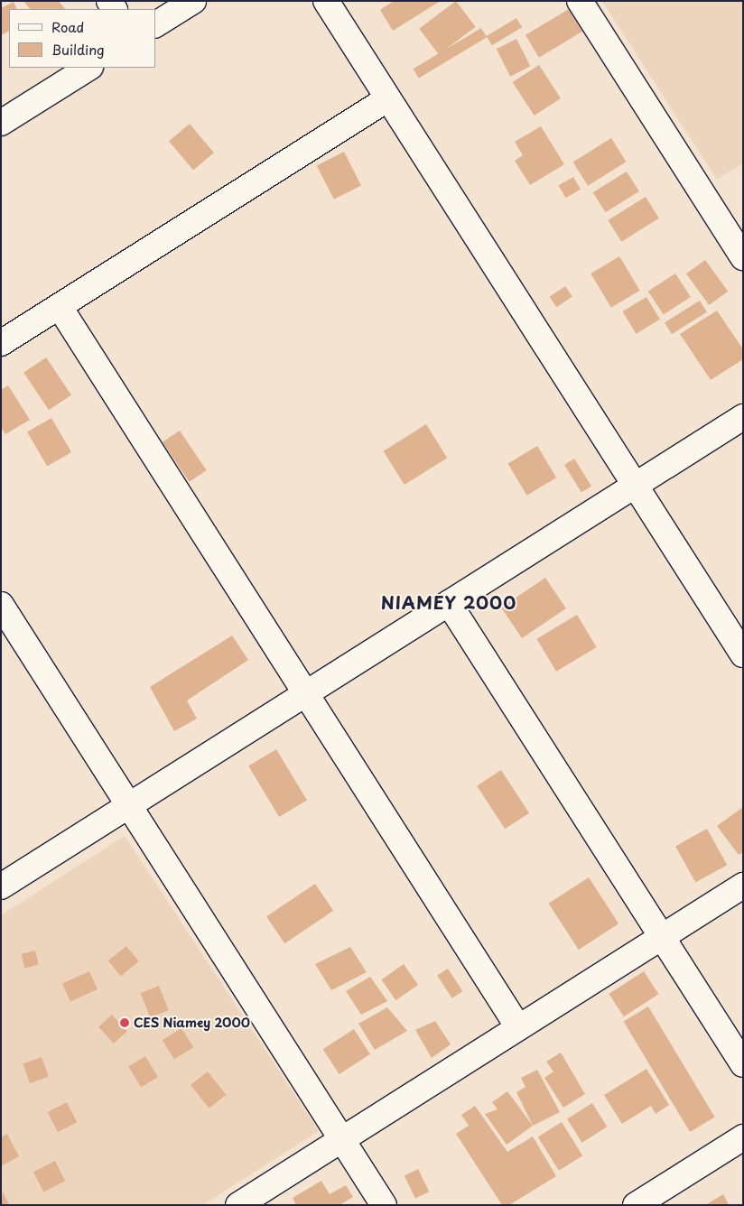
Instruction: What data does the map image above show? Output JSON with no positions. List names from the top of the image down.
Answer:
{
  "districts": ["NIAMEY 2000"],
  "places": ["CES Niamey 2000"],
  "legend": ["Road", "Building"]
}
